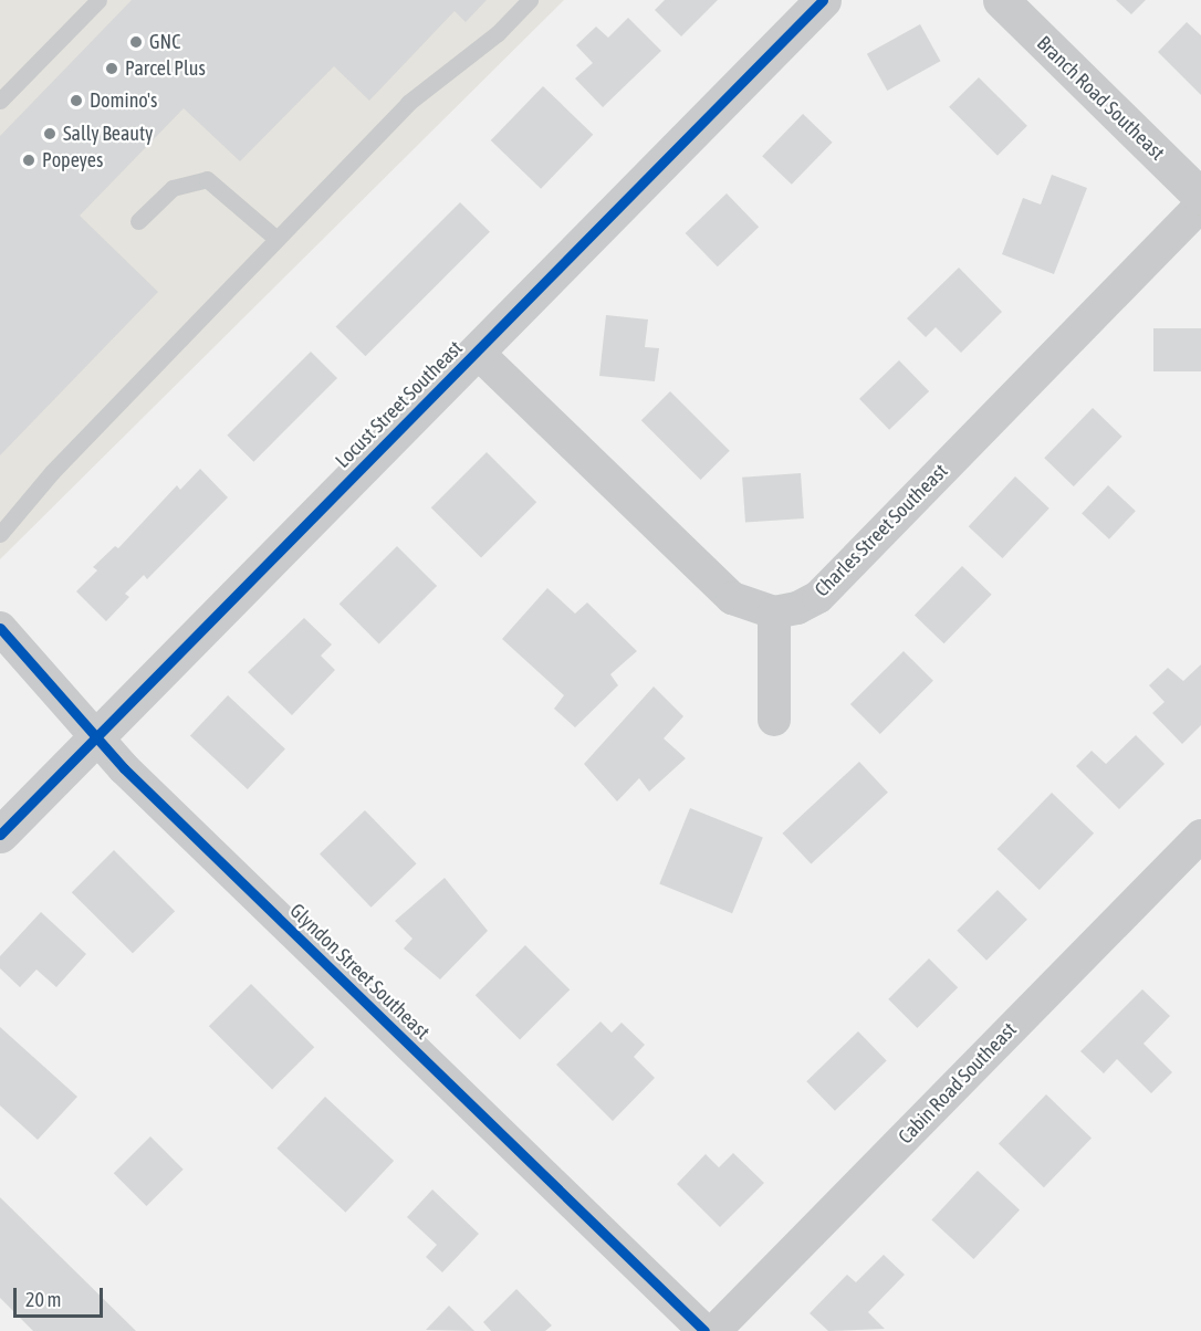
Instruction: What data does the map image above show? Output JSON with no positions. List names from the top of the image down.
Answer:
{
  "streets": {
    "street": [
      "Branch Road Southeast",
      "Locust Street Southeast",
      "Charles Street Southeast",
      "Glyndon Street Southeast",
      "Cabin Road Southeast"
    ]
  },
  "crossings": [
    ["Locust Street Southeast", "Glyndon Street Southeast"]
  ],
  "places": [
    "GNC",
    "Parcel Plus",
    "Domino's",
    "Sally Beauty",
    "Popeyes"
  ],
  "scale_bar": "20 m"
}
